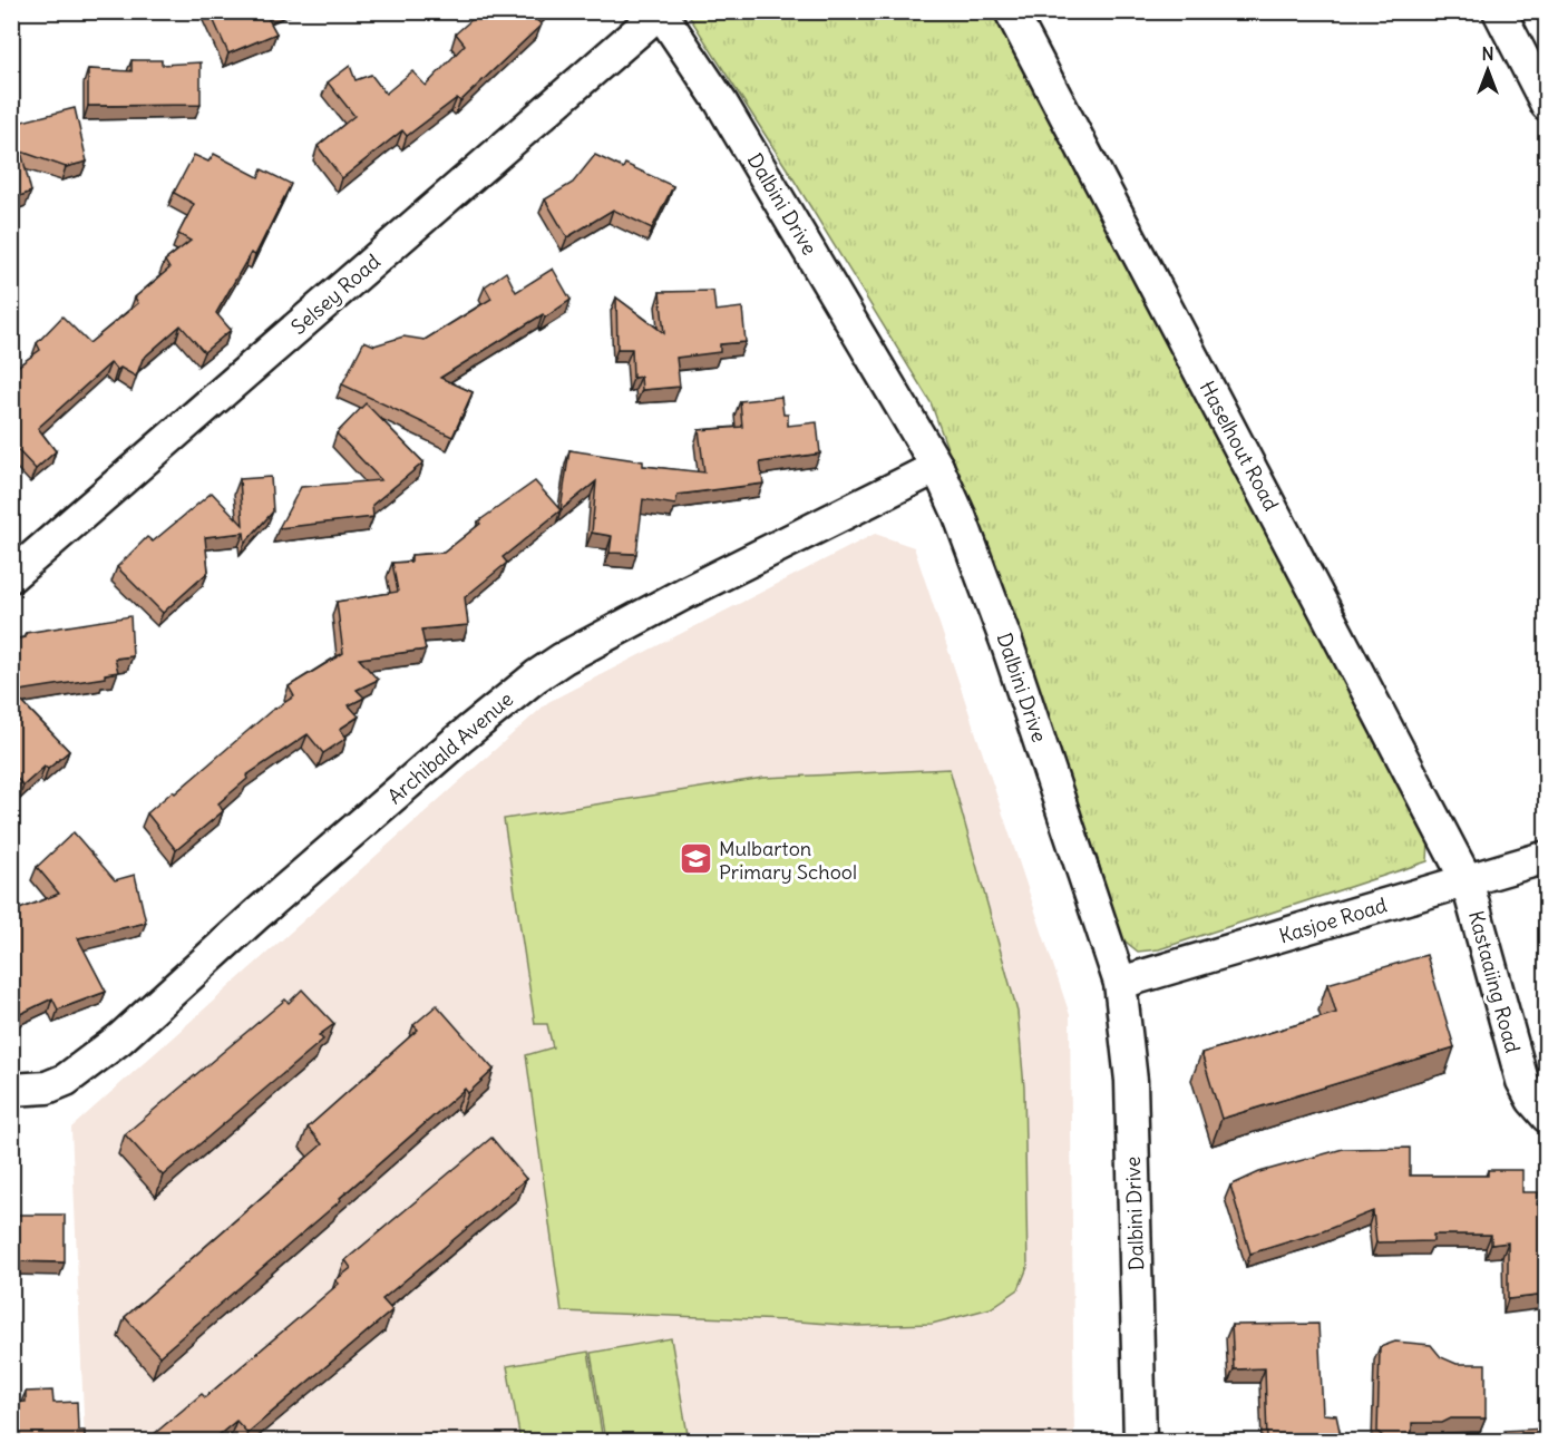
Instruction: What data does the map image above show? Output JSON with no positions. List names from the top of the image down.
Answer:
{
  "streets": {
    "street": [
      "Dalbini Drive",
      "Selsey Road",
      "Haselhout Road",
      "Archibald Avenue",
      "Kasjoe Road",
      "Kastaaiing Road"
    ]
  },
  "crossings": [
    ["Dalbini Drive", "Selsey Road"],
    ["Dalbini Drive", "Archibald Avenue"],
    ["Dalbini Drive", "Kasjoe Road"],
    ["Haselhout Road", "Kasjoe Road"],
    ["Haselhout Road", "Kastaaiing Road"],
    ["Kasjoe Road", "Kastaaiing Road"]
  ],
  "places": {
    "school or university": ["Mulbarton Primary School"]
  },
  "north": "top"
}
